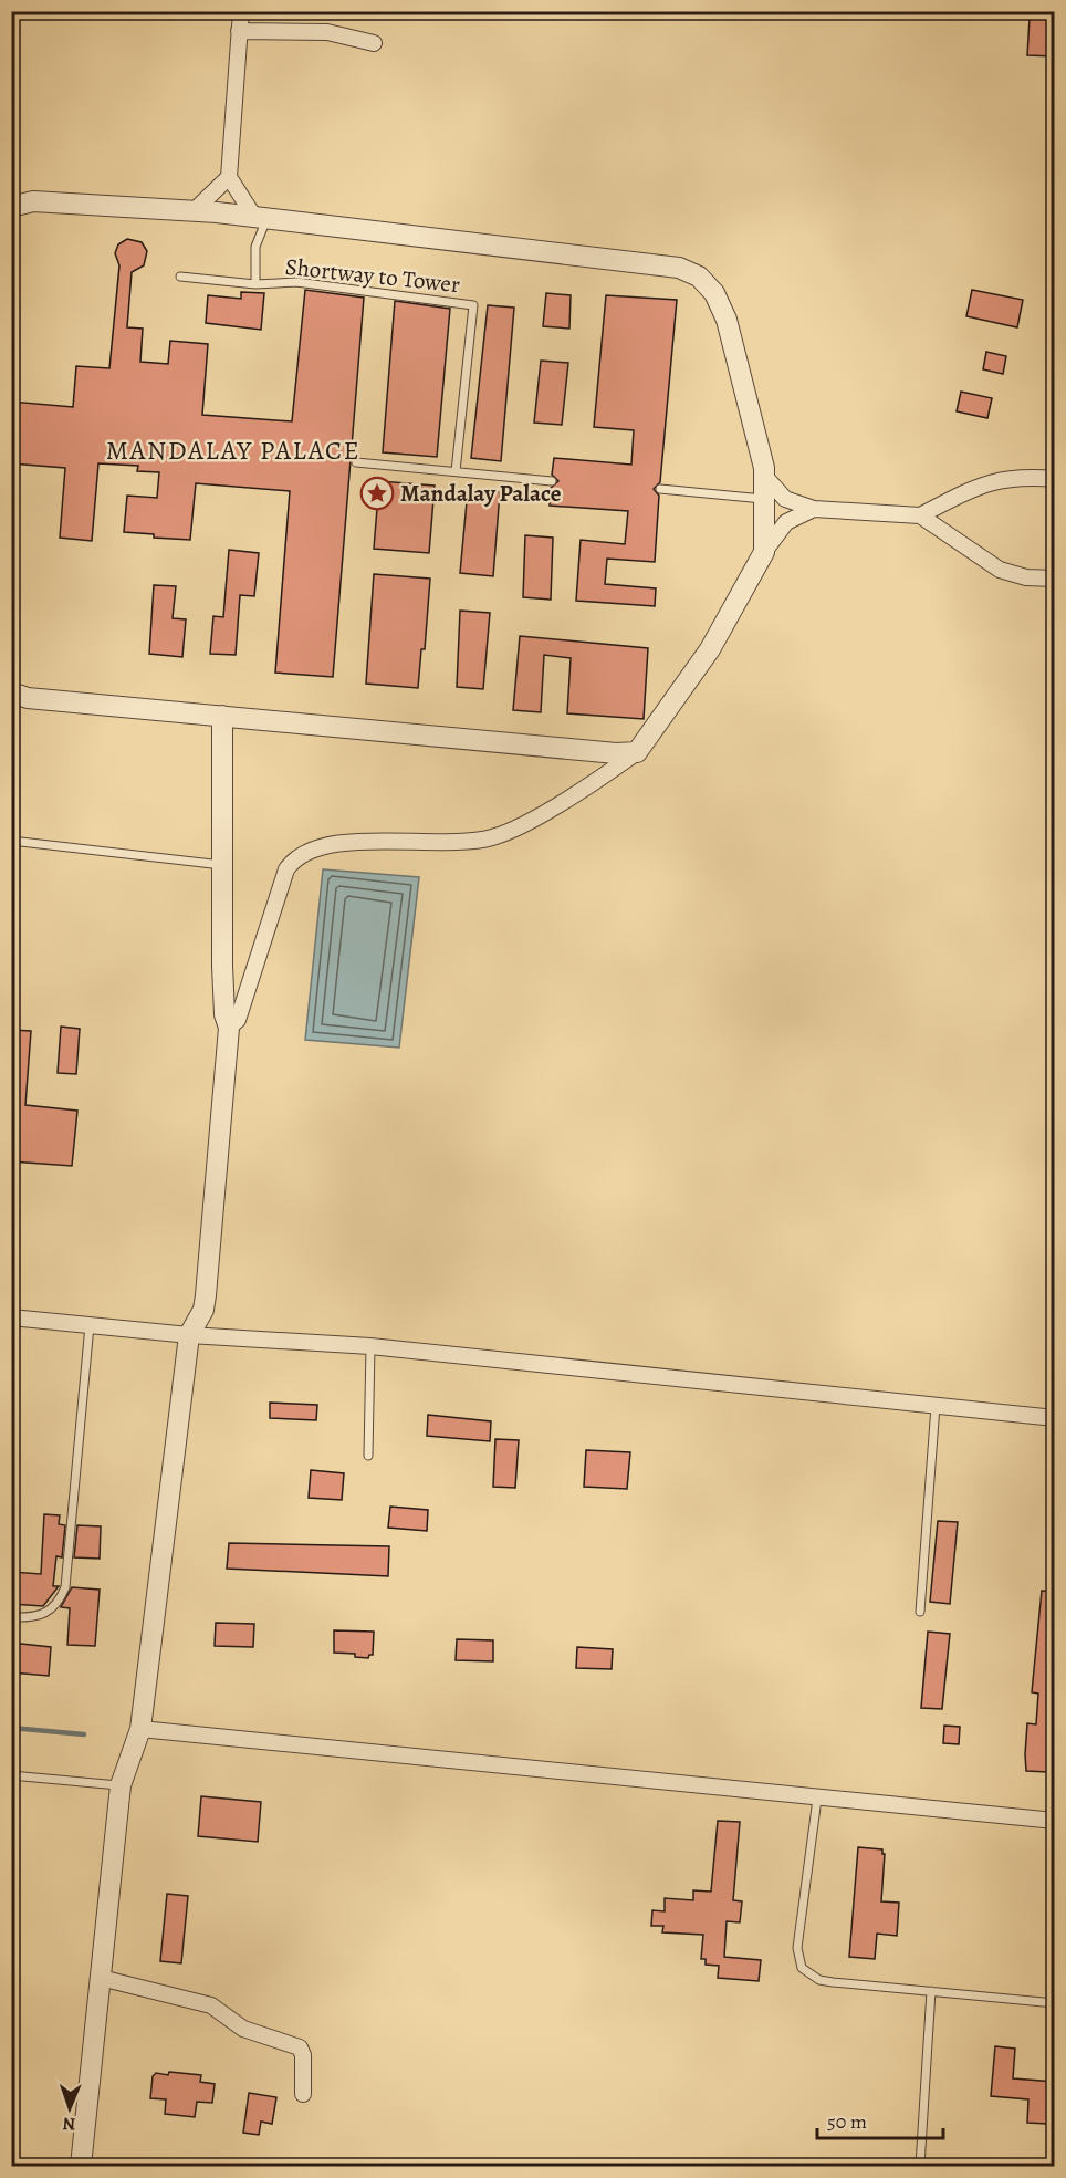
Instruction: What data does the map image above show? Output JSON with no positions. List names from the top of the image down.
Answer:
{
  "streets": {
    "lane": ["Shortway to Tower"]
  },
  "districts": ["MANDALAY PALACE"],
  "places": {
    "place": ["Mandalay Palace"]
  },
  "scale_bar": "50 m",
  "north": "bottom"
}
